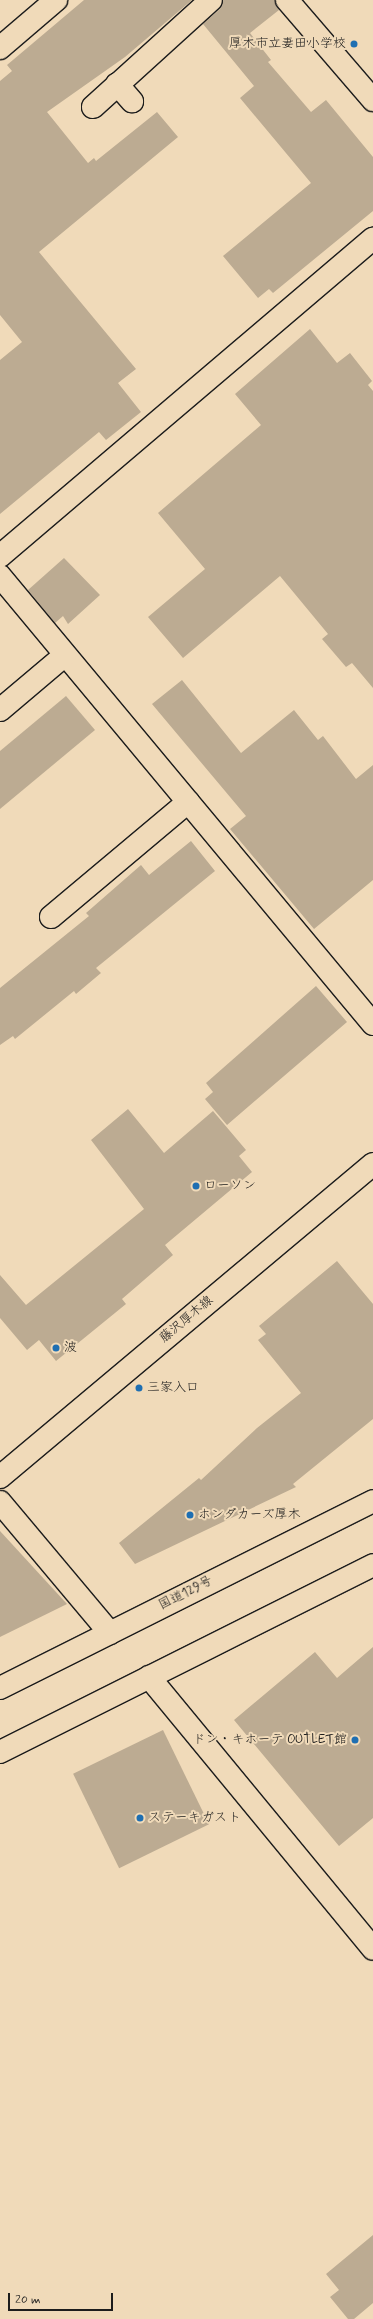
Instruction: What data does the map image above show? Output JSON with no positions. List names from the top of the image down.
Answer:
{
  "streets": {
    "main road": ["藤沢厚木線", "国道129号"]
  },
  "places": [
    "厚木市立妻田小学校",
    "ローソン",
    "波",
    "三家入口",
    "ホンダカーズ厚木",
    "ドン・キホーテ OUTLET館",
    "ステーキガスト"
  ],
  "scale_bar": "20 m"
}
